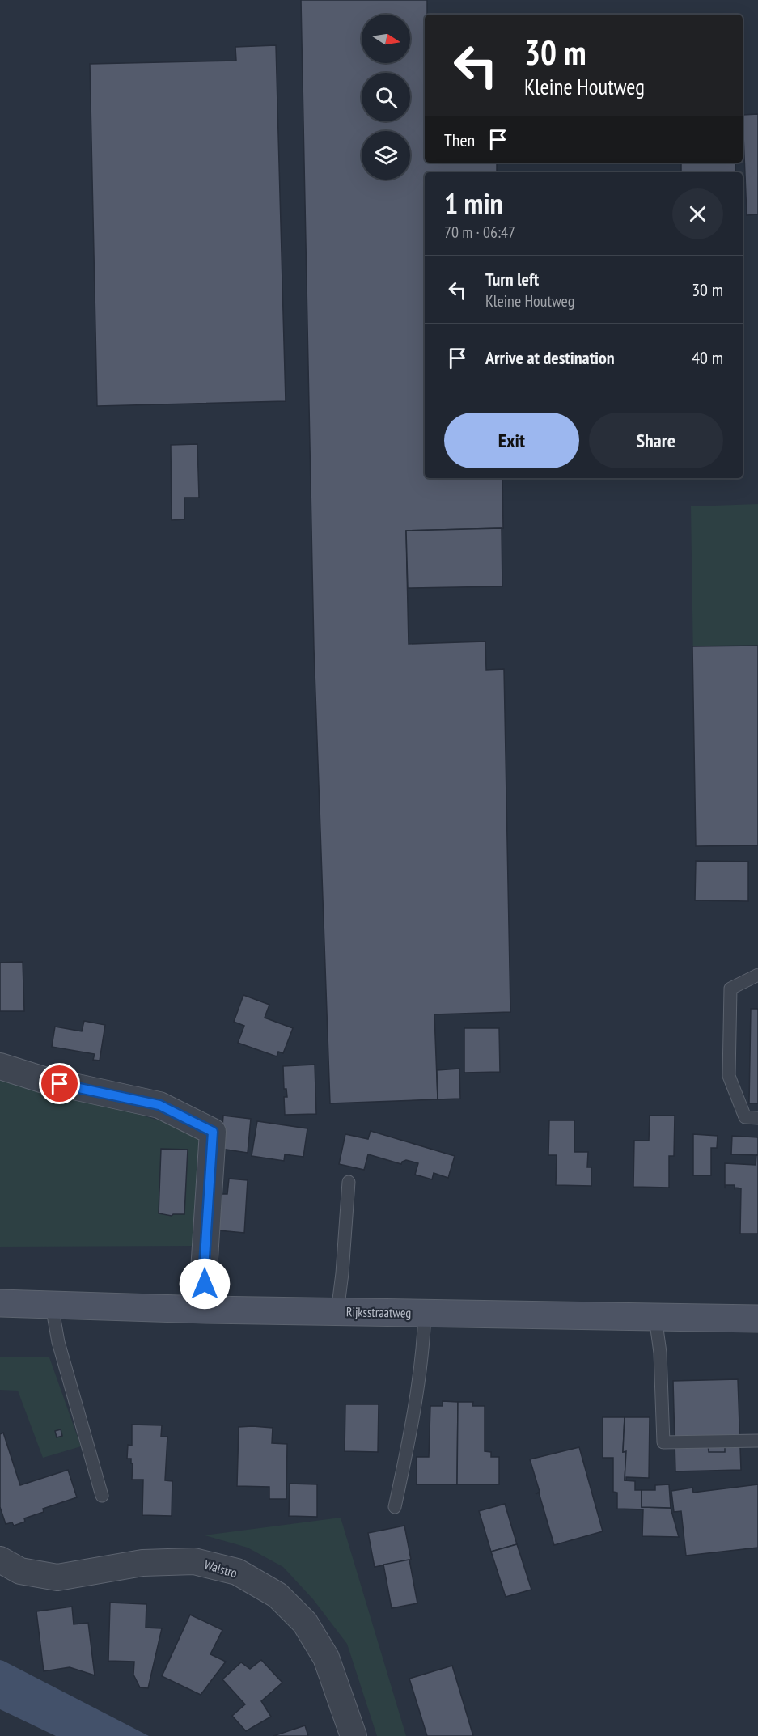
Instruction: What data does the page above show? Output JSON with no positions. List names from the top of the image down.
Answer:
{
  "streets": {
    "main road": ["Rijksstraatweg"],
    "street": ["Walstro"]
  },
  "north": "right",
  "page": {
    "turn": ["30 m", "Kleine Houtweg"],
    "then": "Then",
    "heading": ["1 min", "70 m · 06:47"],
    "list": [
      {
        "name": "Turn left",
        "note": "Kleine Houtweg",
        "value": "30 m"
      },
      {
        "name": "Arrive at destination",
        "value": "40 m"
      }
    ],
    "buttons": ["Exit", "Share"]
  }
}
